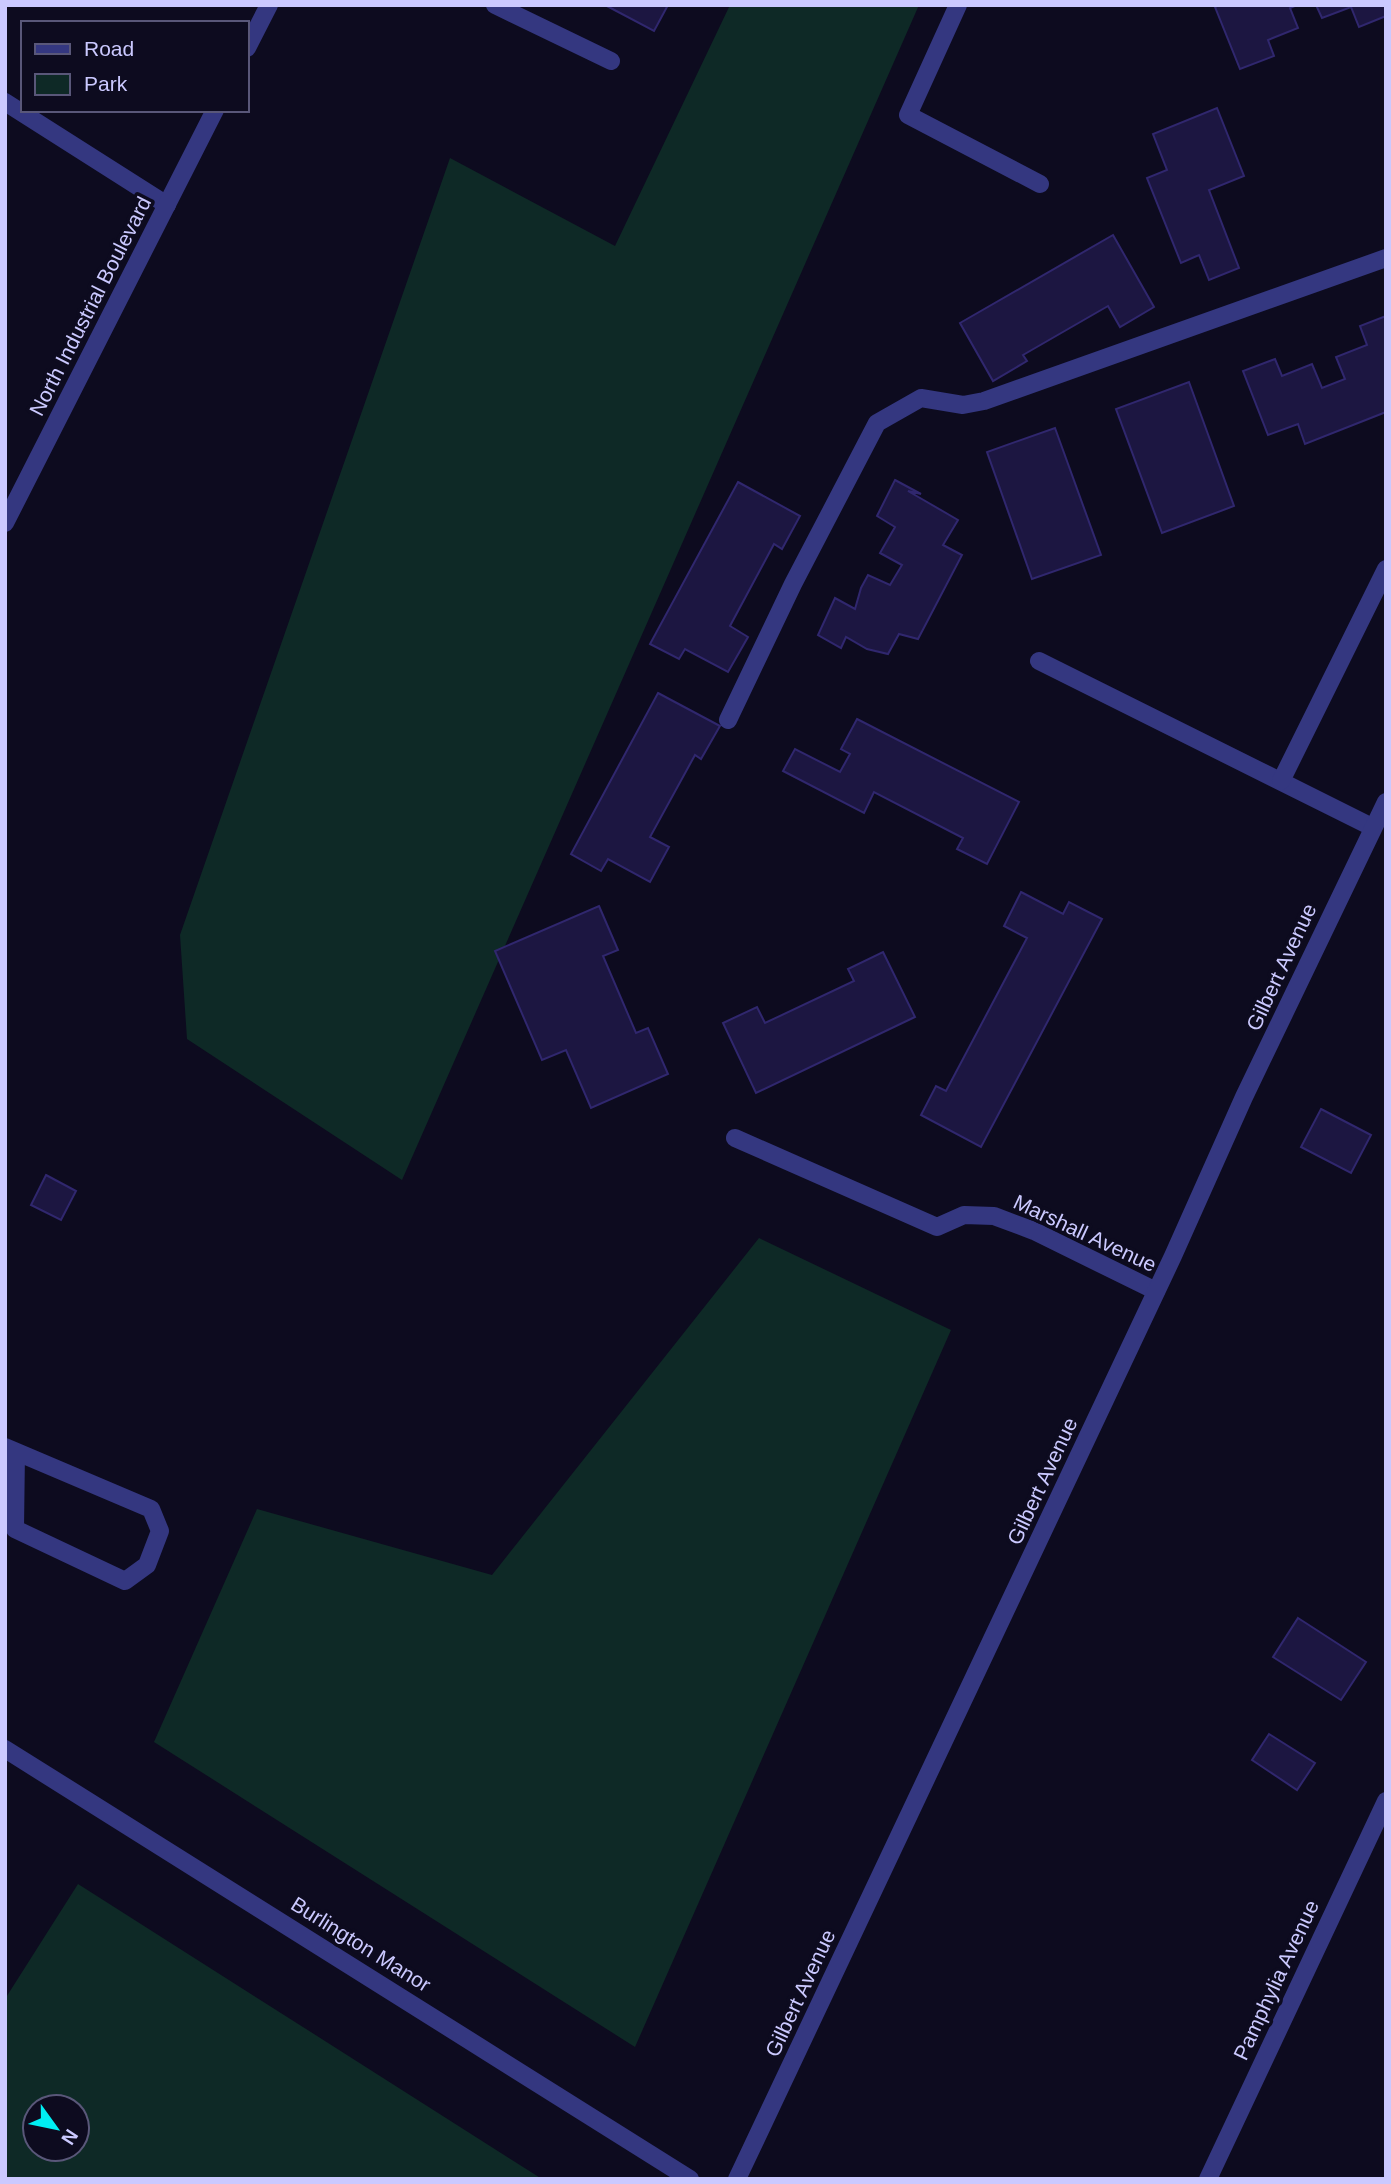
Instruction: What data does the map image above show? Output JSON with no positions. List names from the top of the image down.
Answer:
{
  "streets": {
    "street": [
      "North Industrial Boulevard",
      "Gilbert Avenue",
      "Marshall Avenue",
      "Burlington Manor",
      "Pamphylia Avenue"
    ]
  },
  "crossings": [
    ["Gilbert Avenue", "Marshall Avenue"]
  ],
  "legend": ["Road", "Park"],
  "north": "bottom right"
}
